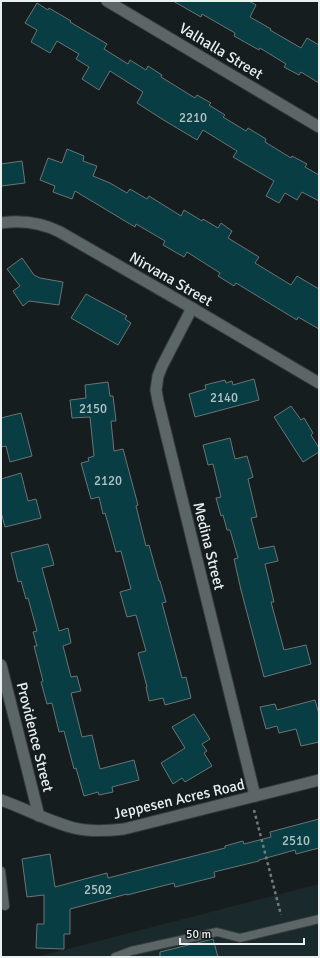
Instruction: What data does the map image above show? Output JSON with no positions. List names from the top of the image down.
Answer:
{
  "streets": {
    "street": [
      "Valhalla Street",
      "Nirvana Street",
      "Medina Street",
      "Providence Street",
      "Jeppesen Acres Road"
    ]
  },
  "crossings": [
    ["Nirvana Street", "Medina Street"],
    ["Medina Street", "Jeppesen Acres Road"],
    ["Providence Street", "Jeppesen Acres Road"]
  ],
  "house_numbers": [
    "2210",
    "2140",
    "2150",
    "2120",
    "2510",
    "2502"
  ],
  "scale_bar": "50 m"
}
